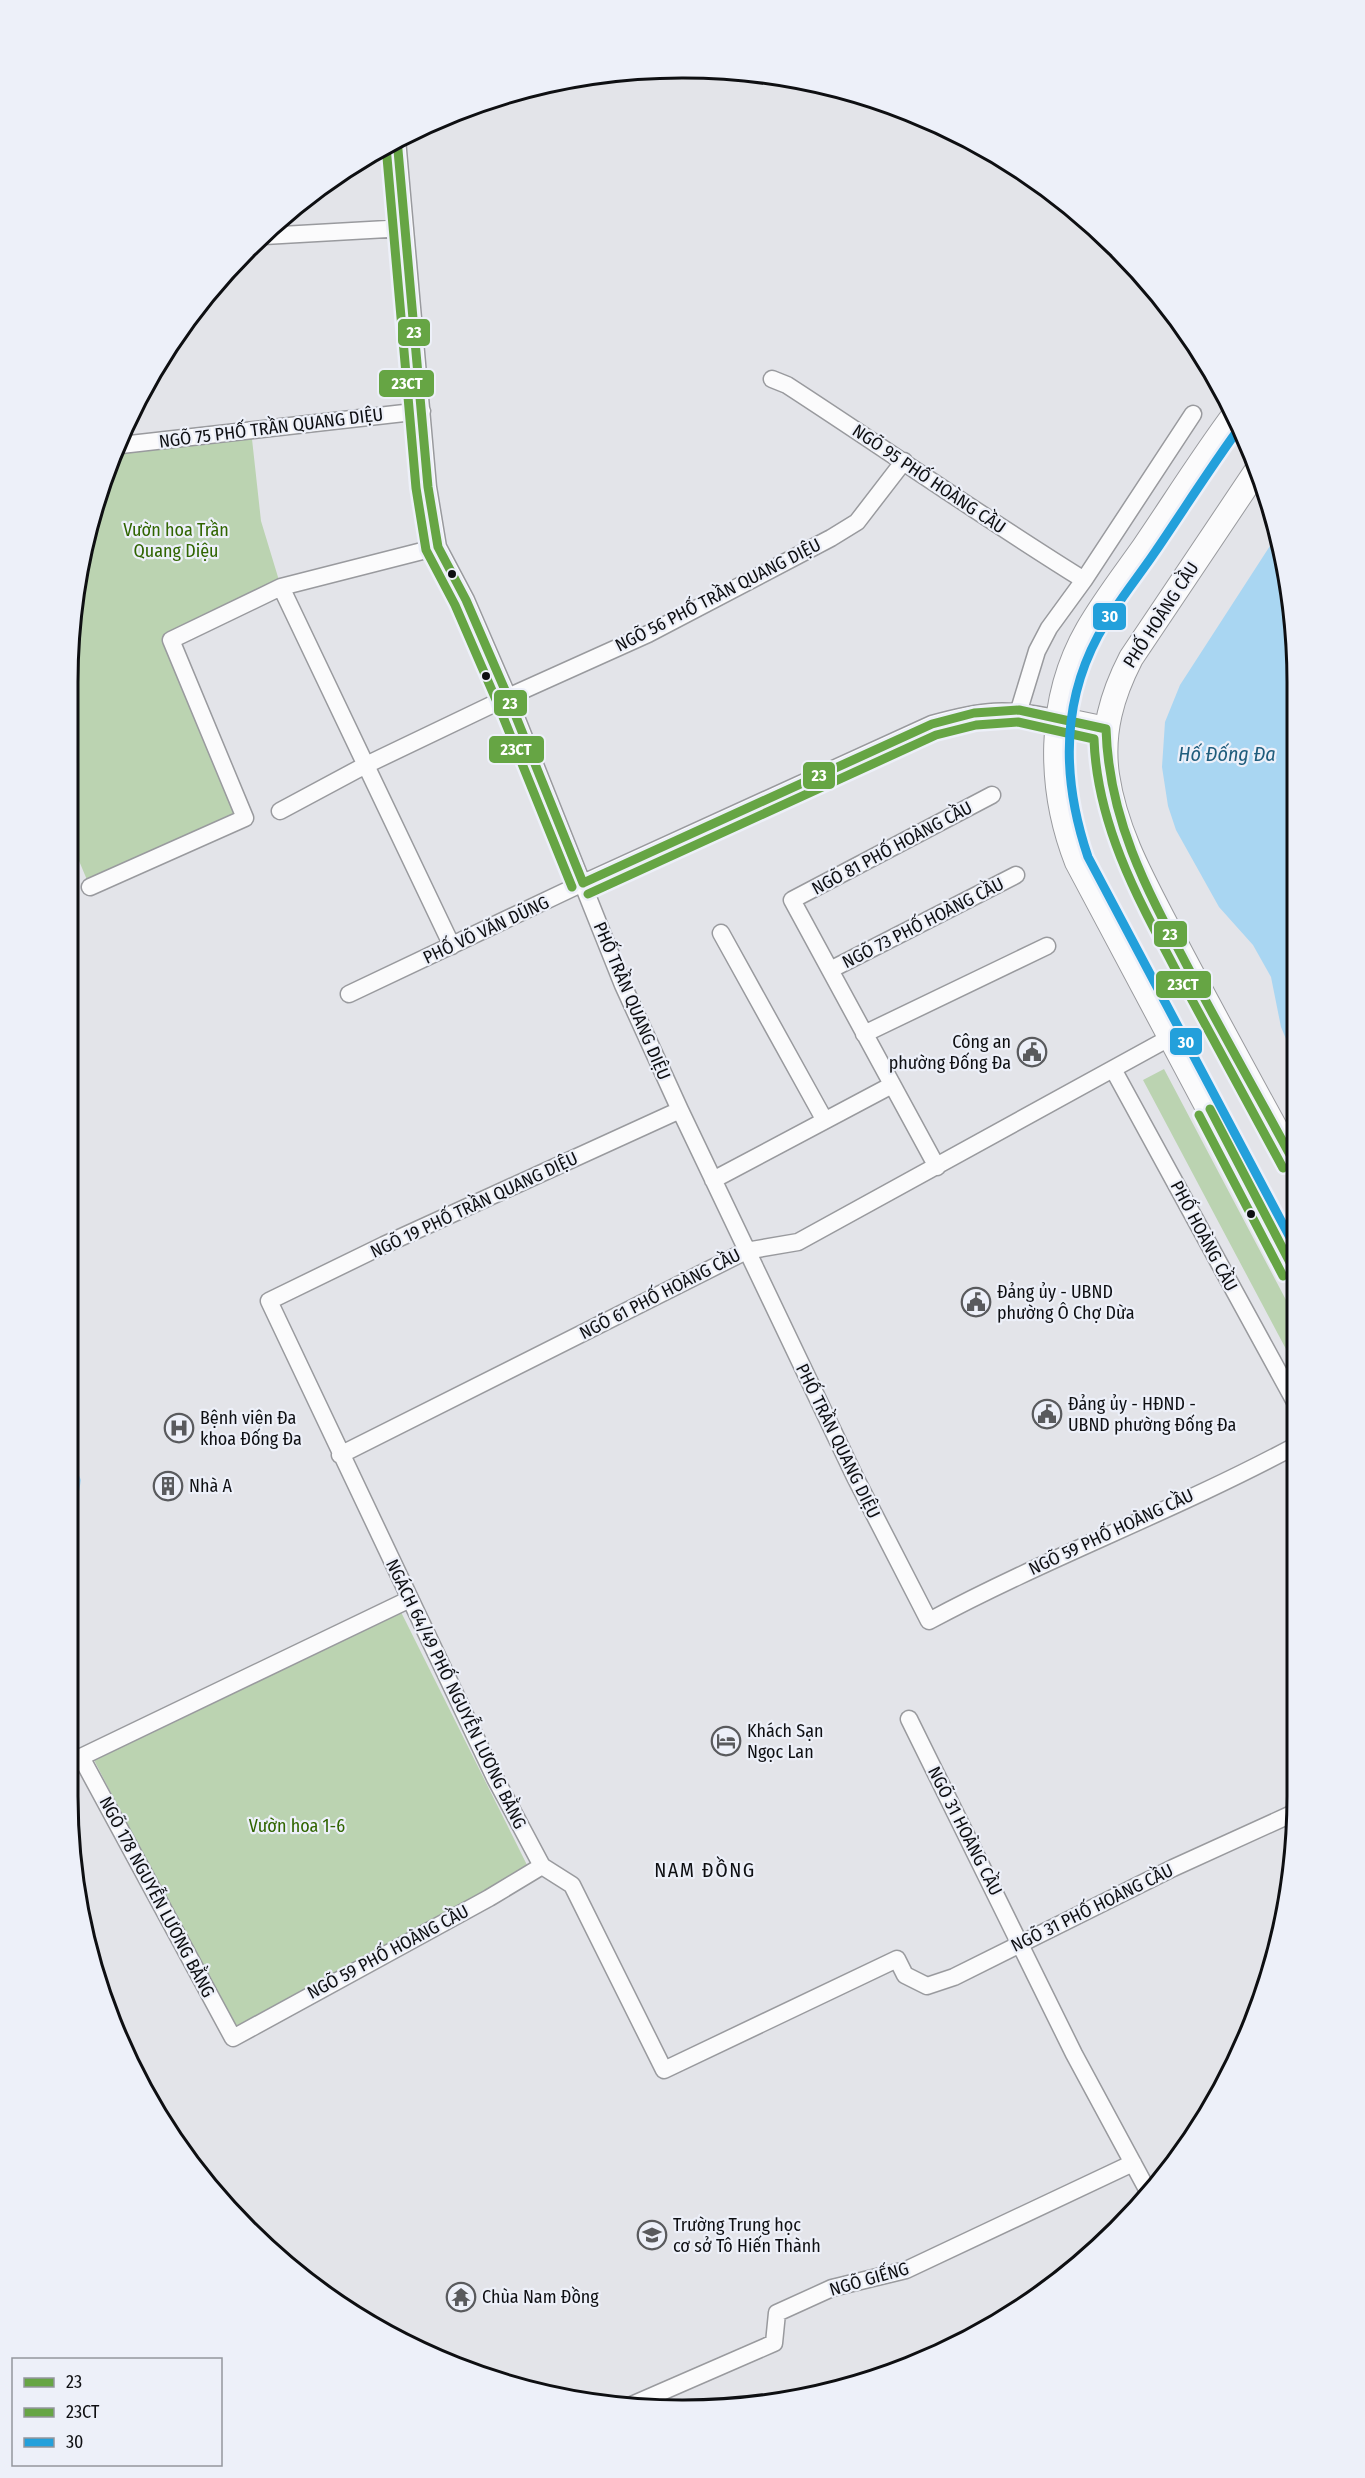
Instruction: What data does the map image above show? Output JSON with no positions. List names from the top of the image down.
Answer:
{
  "streets": {
    "main road": ["PHỐ HOÀNG CẦU"],
    "street": [
      "NGÕ 75 PHỐ TRẦN QUANG DIỆU",
      "NGÕ 95 PHỐ HOÀNG CẦU",
      "NGÕ 56 PHỐ TRẦN QUANG DIỆU",
      "NGÕ 81 PHỐ HOÀNG CẦU",
      "NGÕ 73 PHỐ HOÀNG CẦU",
      "PHỐ VÕ VĂN DŨNG",
      "PHỐ TRẦN QUANG DIỆU",
      "NGÕ 19 PHỐ TRẦN QUANG DIỆU",
      "NGÕ 61 PHỐ HOÀNG CẦU",
      "NGÕ 59 PHỐ HOÀNG CẦU",
      "NGÁCH 64/49 PHỐ NGUYỄN LƯƠNG BẰNG",
      "NGÕ 31 HOÀNG CẦU",
      "NGÕ 178 NGUYỄN LƯƠNG BẰNG",
      "NGÕ 31 PHỐ HOÀNG CẦU",
      "NGÕ GIẾNG"
    ]
  },
  "crossings": [
    ["NGÕ 75 PHỐ TRẦN QUANG DIỆU", "PHỐ TRẦN QUANG DIỆU"],
    ["NGÕ 95 PHỐ HOÀNG CẦU", "NGÕ 56 PHỐ TRẦN QUANG DIỆU"],
    ["NGÕ 56 PHỐ TRẦN QUANG DIỆU", "PHỐ TRẦN QUANG DIỆU"],
    ["PHỐ HOÀNG CẦU", "NGÕ 61 PHỐ HOÀNG CẦU"],
    ["NGÕ 81 PHỐ HOÀNG CẦU", "NGÕ 73 PHỐ HOÀNG CẦU"],
    ["PHỐ VÕ VĂN DŨNG", "PHỐ TRẦN QUANG DIỆU"],
    ["PHỐ TRẦN QUANG DIỆU", "NGÕ 19 PHỐ TRẦN QUANG DIỆU"],
    ["PHỐ TRẦN QUANG DIỆU", "NGÕ 61 PHỐ HOÀNG CẦU"],
    ["PHỐ TRẦN QUANG DIỆU", "NGÕ 59 PHỐ HOÀNG CẦU"],
    ["NGÕ 19 PHỐ TRẦN QUANG DIỆU", "NGÁCH 64/49 PHỐ NGUYỄN LƯƠNG BẰNG"],
    ["NGÕ 61 PHỐ HOÀNG CẦU", "NGÁCH 64/49 PHỐ NGUYỄN LƯƠNG BẰNG"],
    ["NGÕ 59 PHỐ HOÀNG CẦU", "NGÁCH 64/49 PHỐ NGUYỄN LƯƠNG BẰNG"],
    ["NGÕ 59 PHỐ HOÀNG CẦU", "NGÕ 178 NGUYỄN LƯƠNG BẰNG"],
    ["NGÕ 59 PHỐ HOÀNG CẦU", "NGÕ 31 PHỐ HOÀNG CẦU"],
    ["NGÁCH 64/49 PHỐ NGUYỄN LƯƠNG BẰNG", "NGÕ 178 NGUYỄN LƯƠNG BẰNG"],
    ["NGÁCH 64/49 PHỐ NGUYỄN LƯƠNG BẰNG", "NGÕ 31 PHỐ HOÀNG CẦU"],
    ["NGÕ 31 HOÀNG CẦU", "NGÕ 31 PHỐ HOÀNG CẦU"]
  ],
  "districts": ["NAM ĐỒNG"],
  "water": ["Hố Đống Đa"],
  "parks": ["Vườn hoa Trần Quang Diệu", "Vườn hoa 1-6"],
  "places": {
    "public building": ["Công an phường Đống Đa", "Đảng ủy - UBND phường Ô Chợ Dừa", "Đảng ủy - HĐND - UBND phường Đống Đa"],
    "hospital": ["Bệnh viện Đa khoa Đống Đa"],
    "building": ["Nhà A"],
    "hotel": ["Khách Sạn Ngọc Lan"],
    "school or university": ["Trường Trung học cơ sở Tô Hiến Thành"],
    "temple": ["Chùa Nam Đồng"]
  },
  "lines": ["transit line 23", "transit line 23CT", "transit line 30"],
  "legend": ["23", "23CT", "30"]
}
